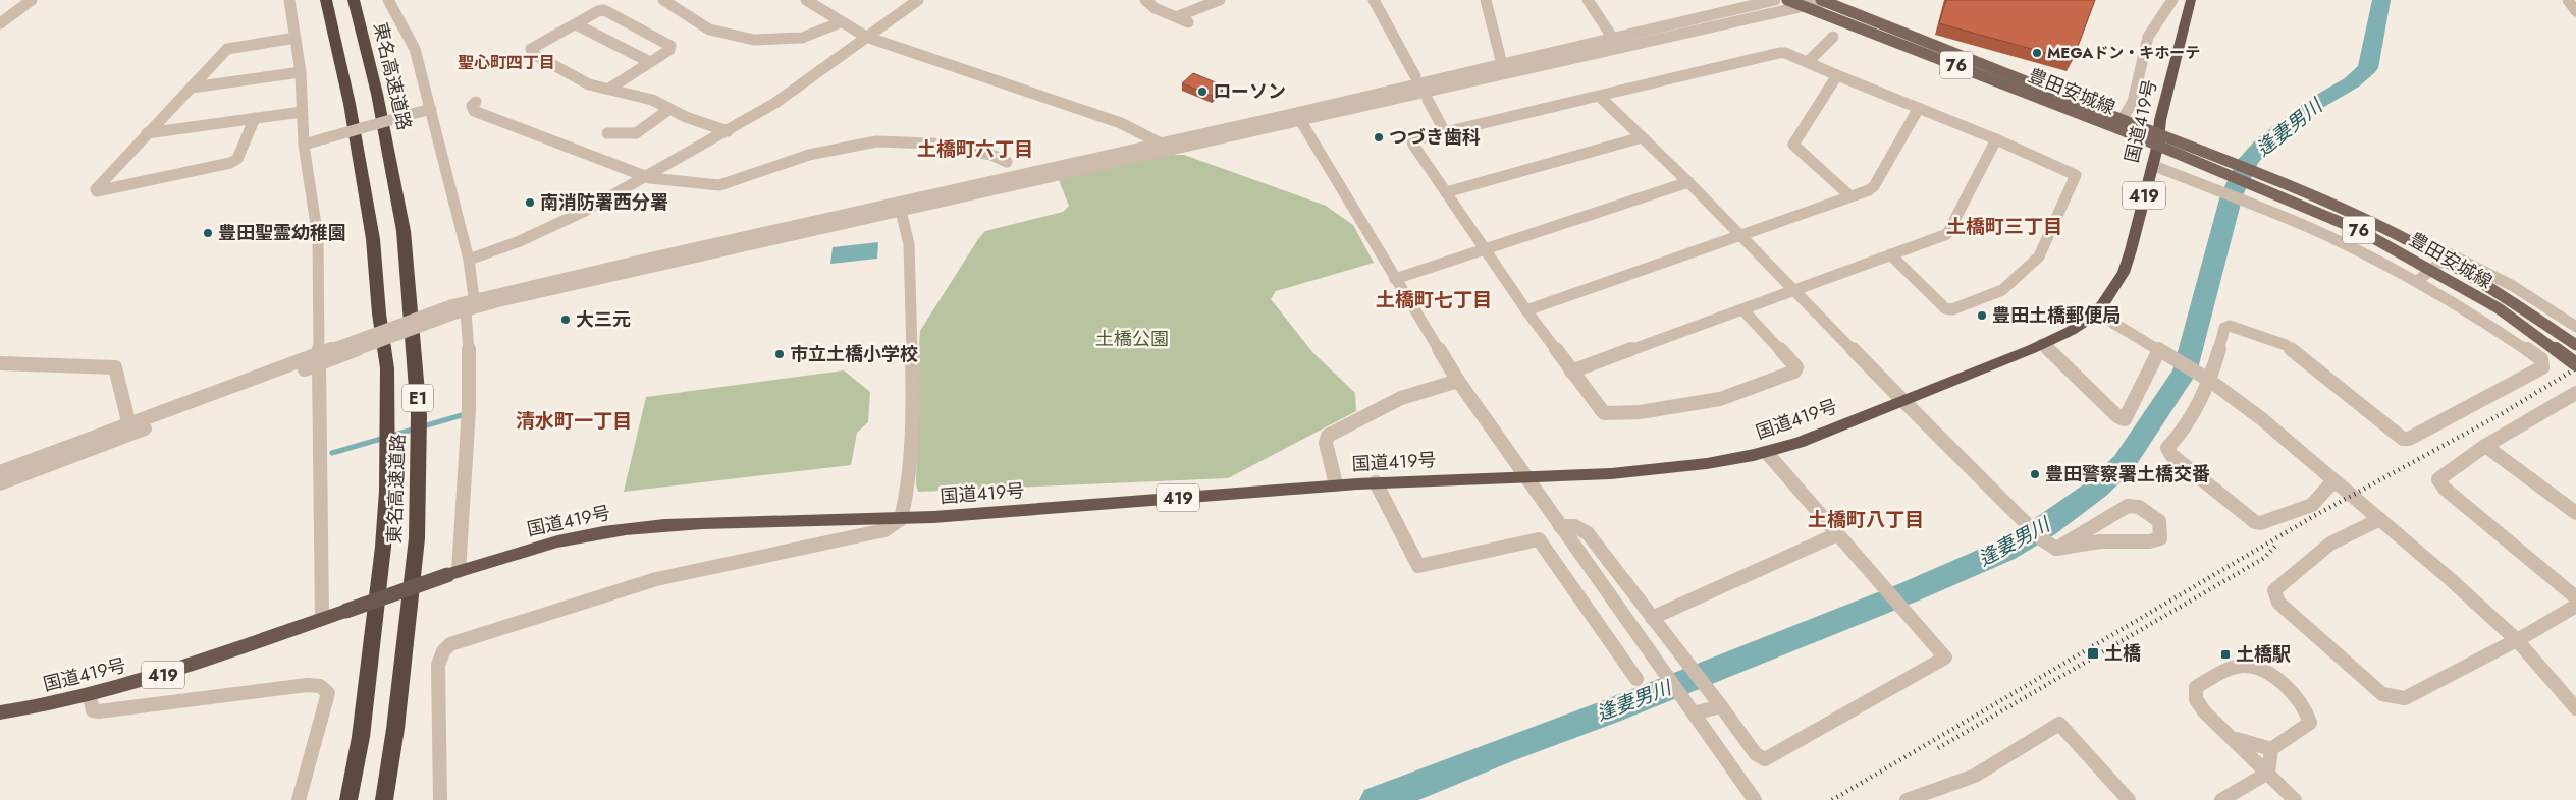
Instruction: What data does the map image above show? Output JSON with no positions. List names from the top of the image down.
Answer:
{
  "streets": {
    "highway": [
      "東名高速道路",
      "国道419号",
      "419",
      "E1"
    ],
    "main road": ["76", "豊田安城線"]
  },
  "districts": [
    "聖心町四丁目",
    "土橋町六丁目",
    "土橋町三丁目",
    "土橋町七丁目",
    "清水町一丁目",
    "土橋町八丁目"
  ],
  "water": ["逢妻男川"],
  "parks": ["土橋公園"],
  "places": {
    "other": [
      "MEGAドン・キホーテ",
      "ローソン",
      "つづき歯科",
      "南消防署西分署",
      "豊田聖霊幼稚園",
      "豊田土橋郵便局",
      "大三元",
      "市立土橋小学校",
      "豊田警察署土橋交番"
    ],
    "transit": ["土橋", "土橋駅"]
  }
}
